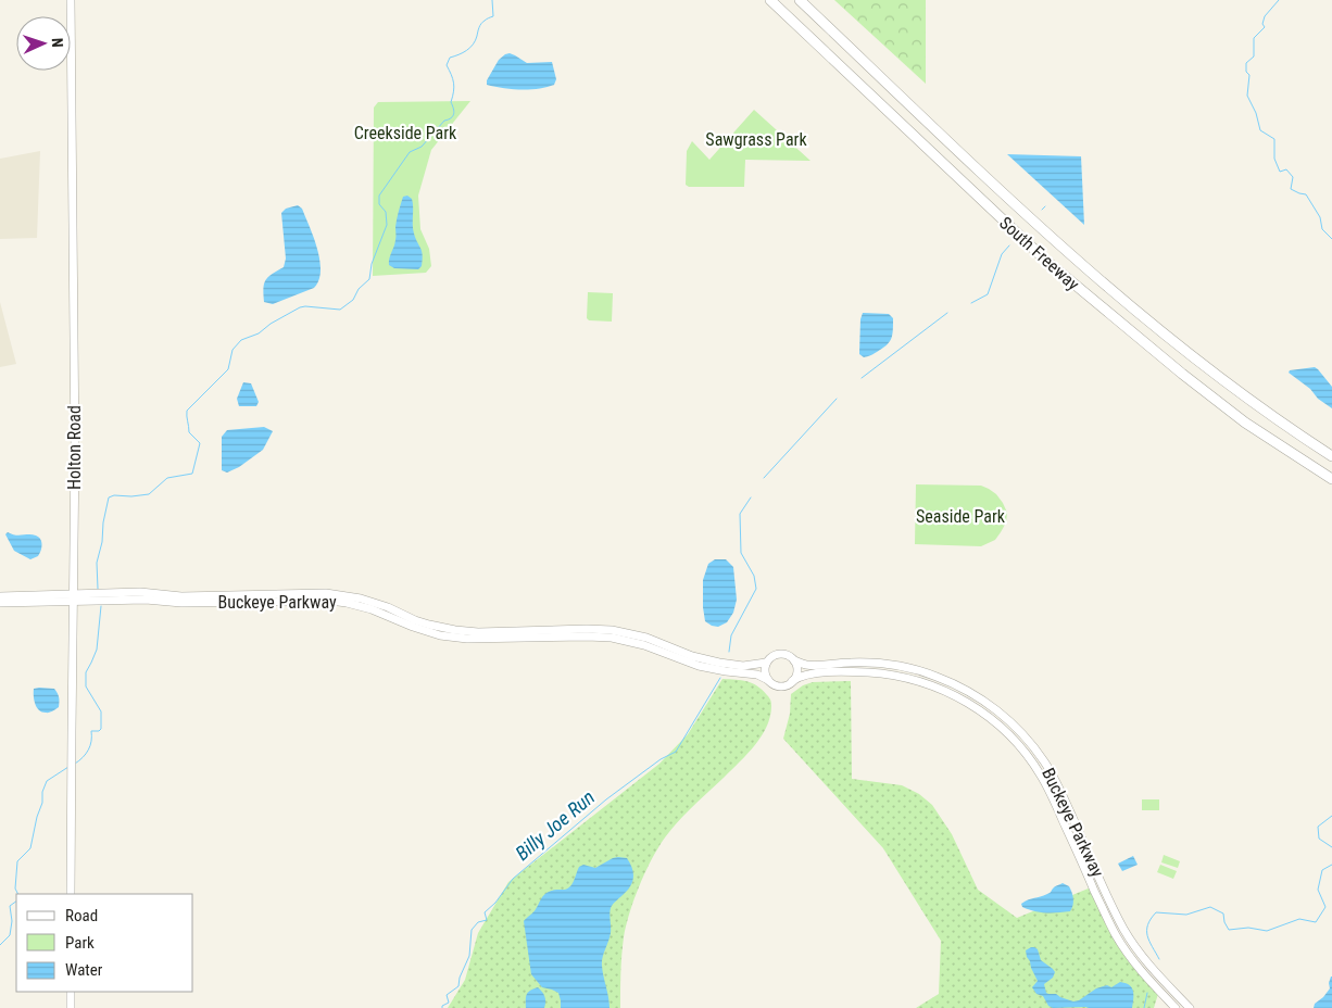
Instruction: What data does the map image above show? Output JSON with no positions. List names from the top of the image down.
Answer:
{
  "streets": {
    "highway": ["South Freeway"],
    "street": ["Holton Road", "Buckeye Parkway"]
  },
  "crossings": [
    ["Holton Road", "Buckeye Parkway"]
  ],
  "water": ["Billy Joe Run"],
  "parks": ["Creekside Park", "Sawgrass Park", "Seaside Park"],
  "legend": ["Road", "Park", "Water"],
  "north": "right"
}
